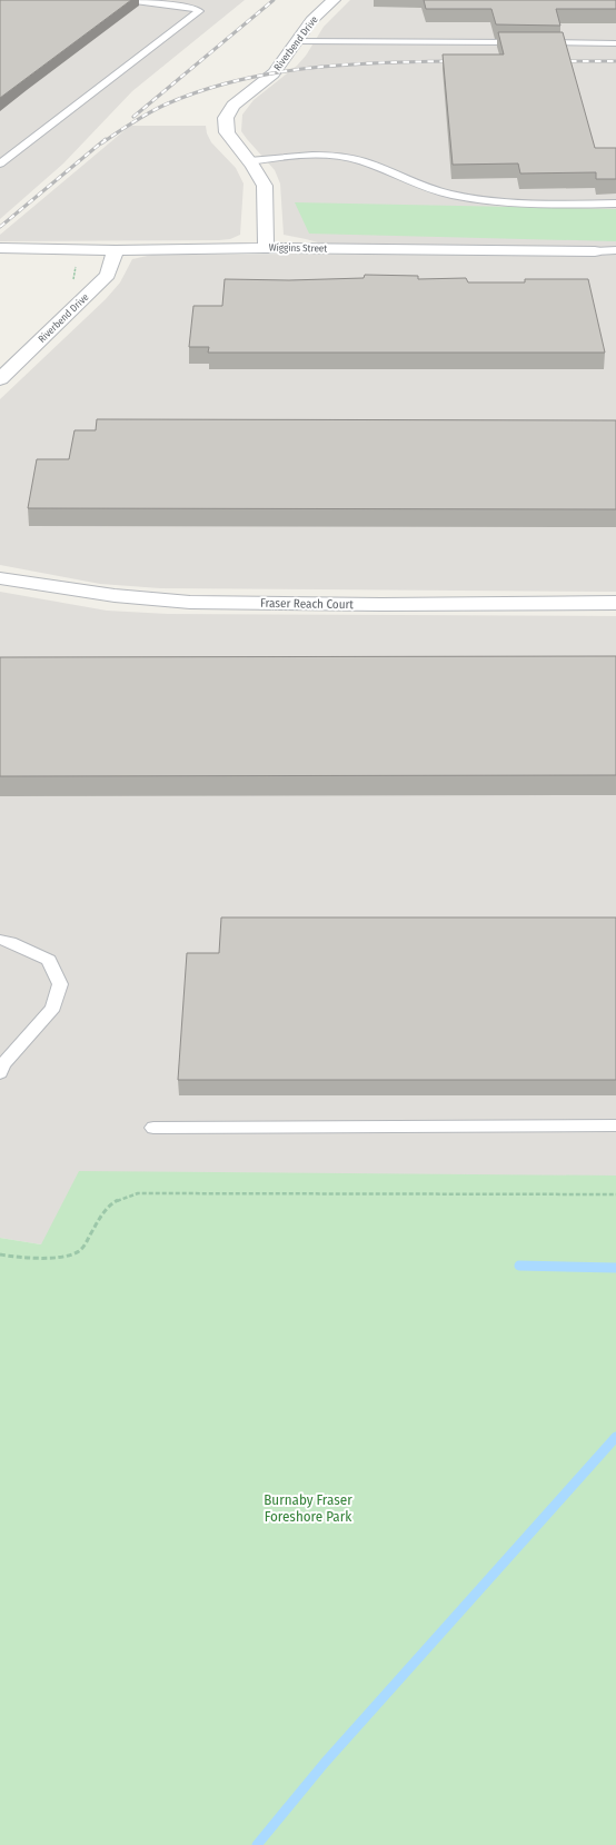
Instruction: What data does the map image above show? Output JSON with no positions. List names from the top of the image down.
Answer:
{
  "streets": {
    "street": ["Riverbend Drive", "Wiggins Street", "Fraser Reach Court"]
  },
  "crossings": [
    ["Riverbend Drive", "Wiggins Street"]
  ],
  "parks": ["Burnaby Fraser Foreshore Park"]
}
